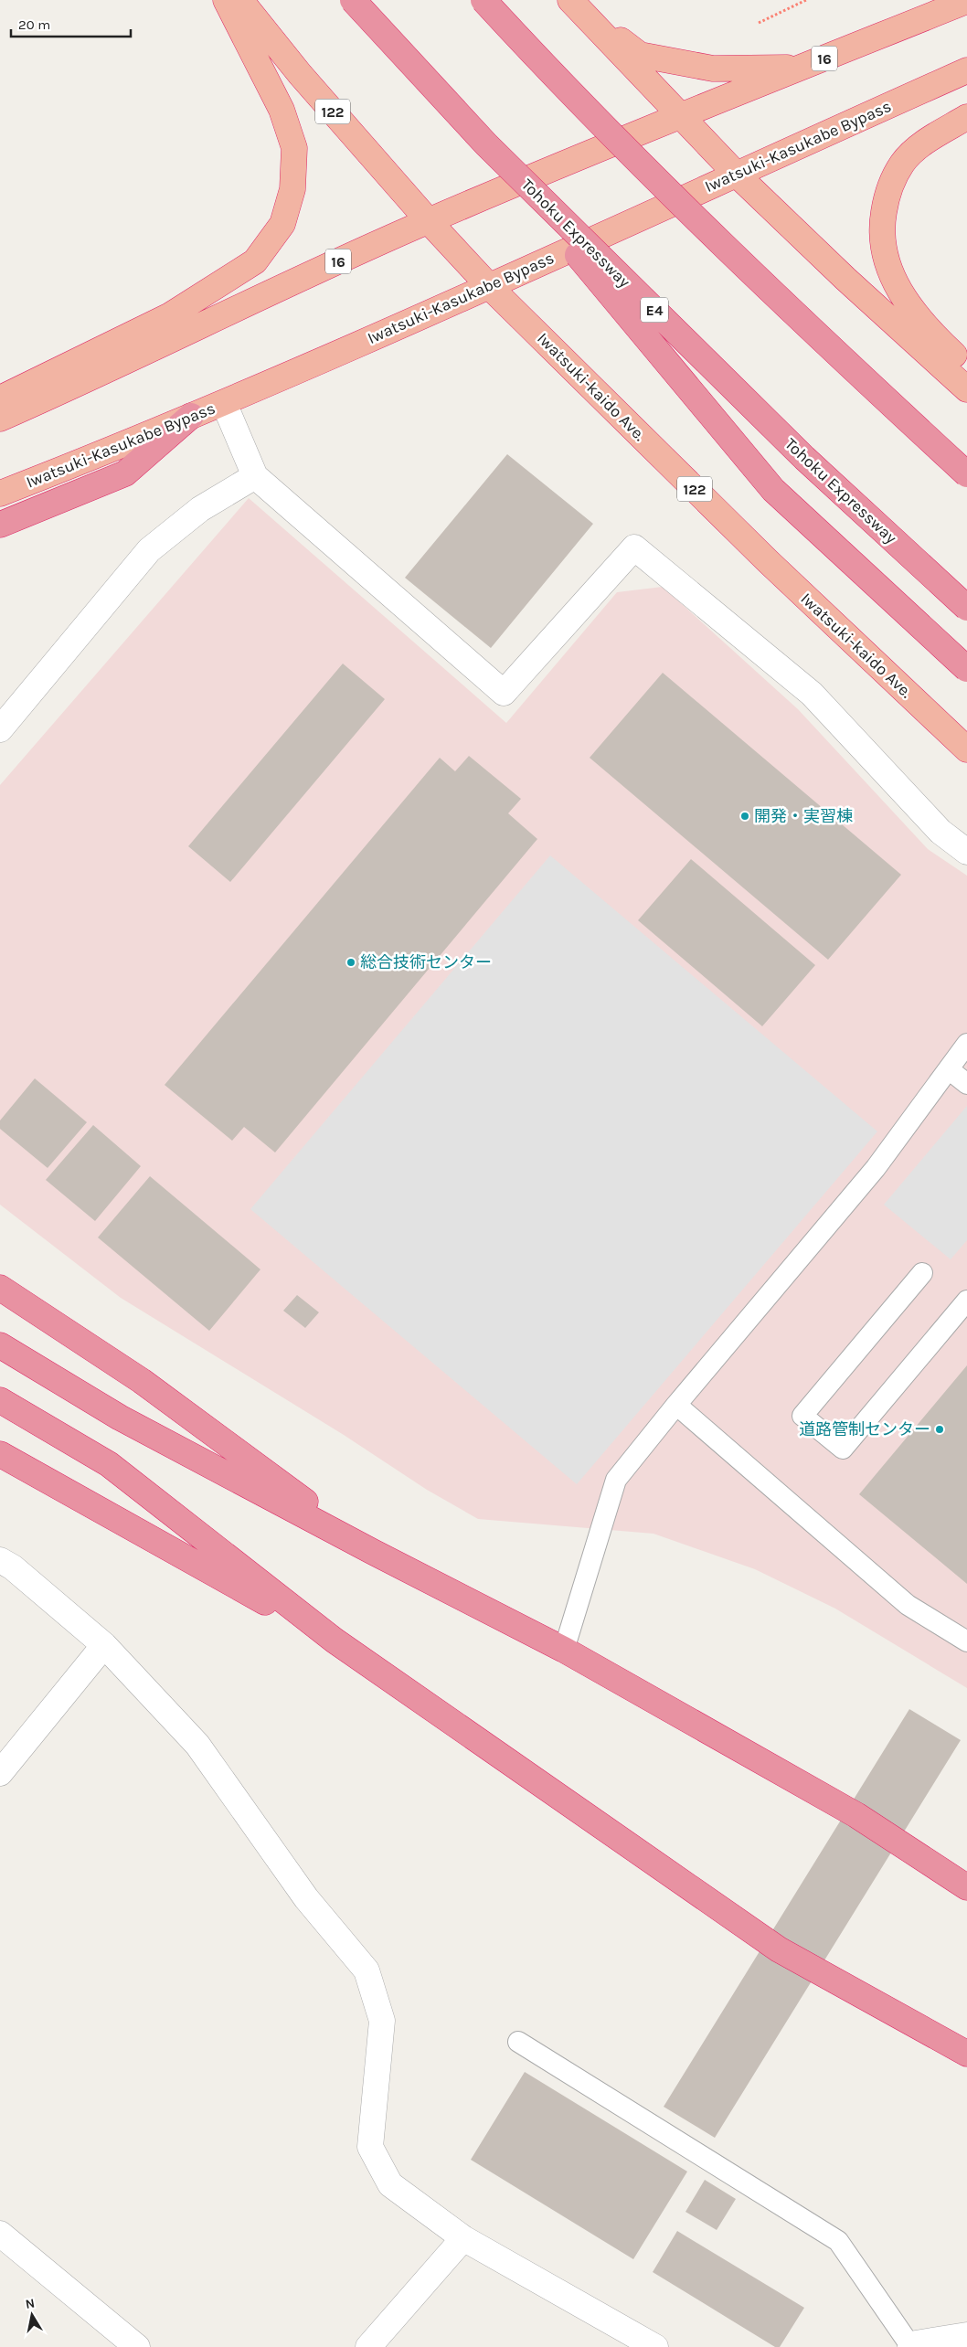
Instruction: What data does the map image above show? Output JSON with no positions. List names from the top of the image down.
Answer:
{
  "streets": {
    "highway": [
      "16",
      "122",
      "Iwatsuki-Kasukabe Bypass",
      "Tohoku Expressway",
      "E4",
      "Iwatsuki-kaido Ave."
    ]
  },
  "crossings": [
    ["16", "Iwatsuki-kaido Ave."],
    ["Iwatsuki-Kasukabe Bypass", "Iwatsuki-kaido Ave."]
  ],
  "places": ["開発・実習棟", "総合技術センター", "道路管制センター"],
  "scale_bar": "20 m",
  "north": "top"
}
